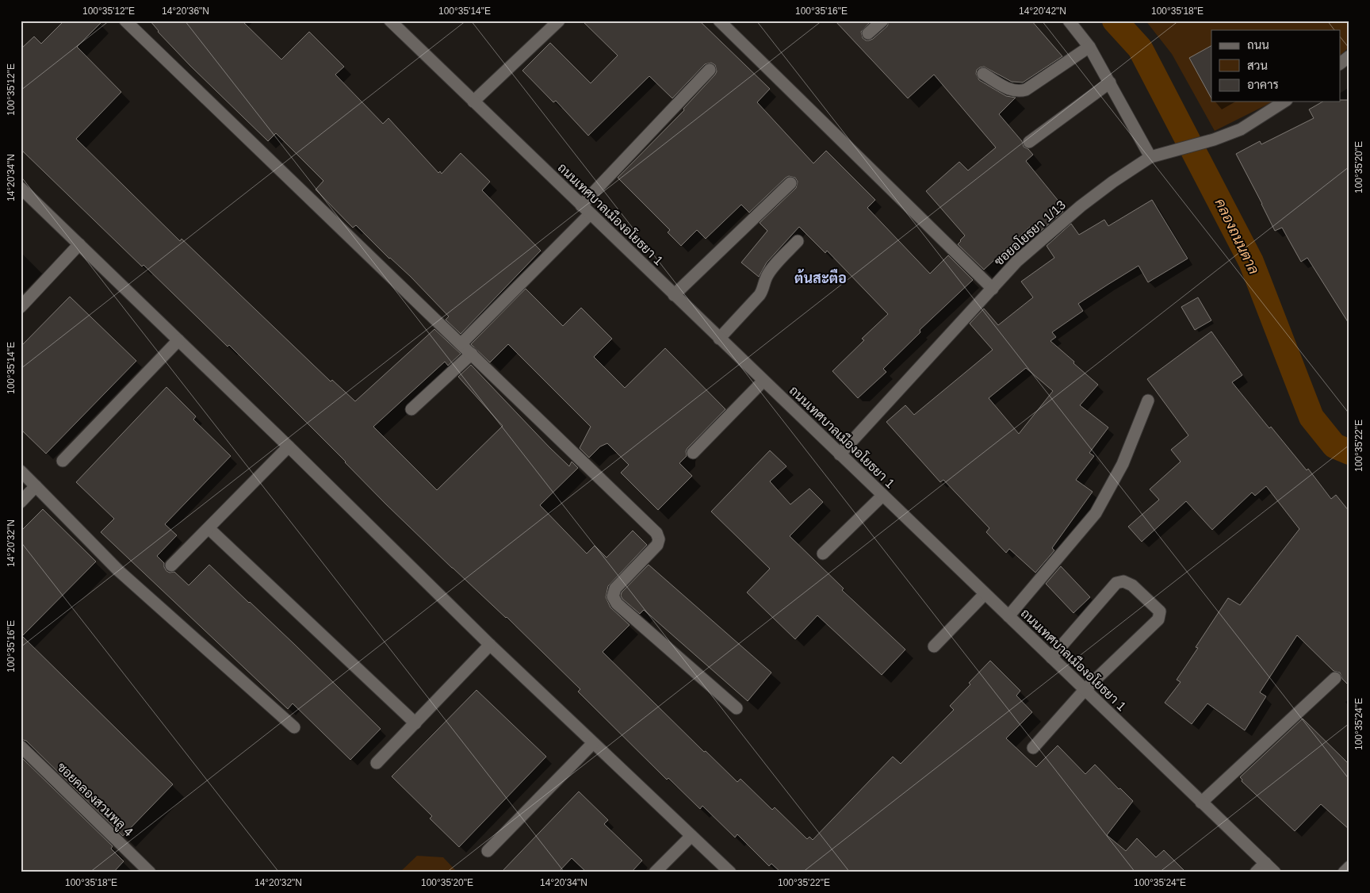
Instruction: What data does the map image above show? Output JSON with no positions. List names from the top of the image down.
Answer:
{
  "streets": {
    "street": ["ถนนเทศบาลเมืองอโยธยา 1", "ซอยอโยธยา 1/13", "ซอยคลองสวนพลู 4"]
  },
  "crossings": [
    ["ถนนเทศบาลเมืองอโยธยา 1", "ซอยอโยธยา 1/13"]
  ],
  "districts": ["ต้นสะตือ"],
  "water": ["คลองถนนตาล"],
  "legend": ["ถนน", "สวน", "อาคาร"],
  "coordinates": [
    "100°35'12\"E",
    "14°20'36\"N",
    "100°35'14\"E",
    "100°35'16\"E",
    "14°20'42\"N",
    "100°35'18\"E",
    "100°35'20\"E",
    "14°20'34\"N",
    "100°35'22\"E",
    "14°20'32\"N",
    "100°35'24\"E"
  ]
}
